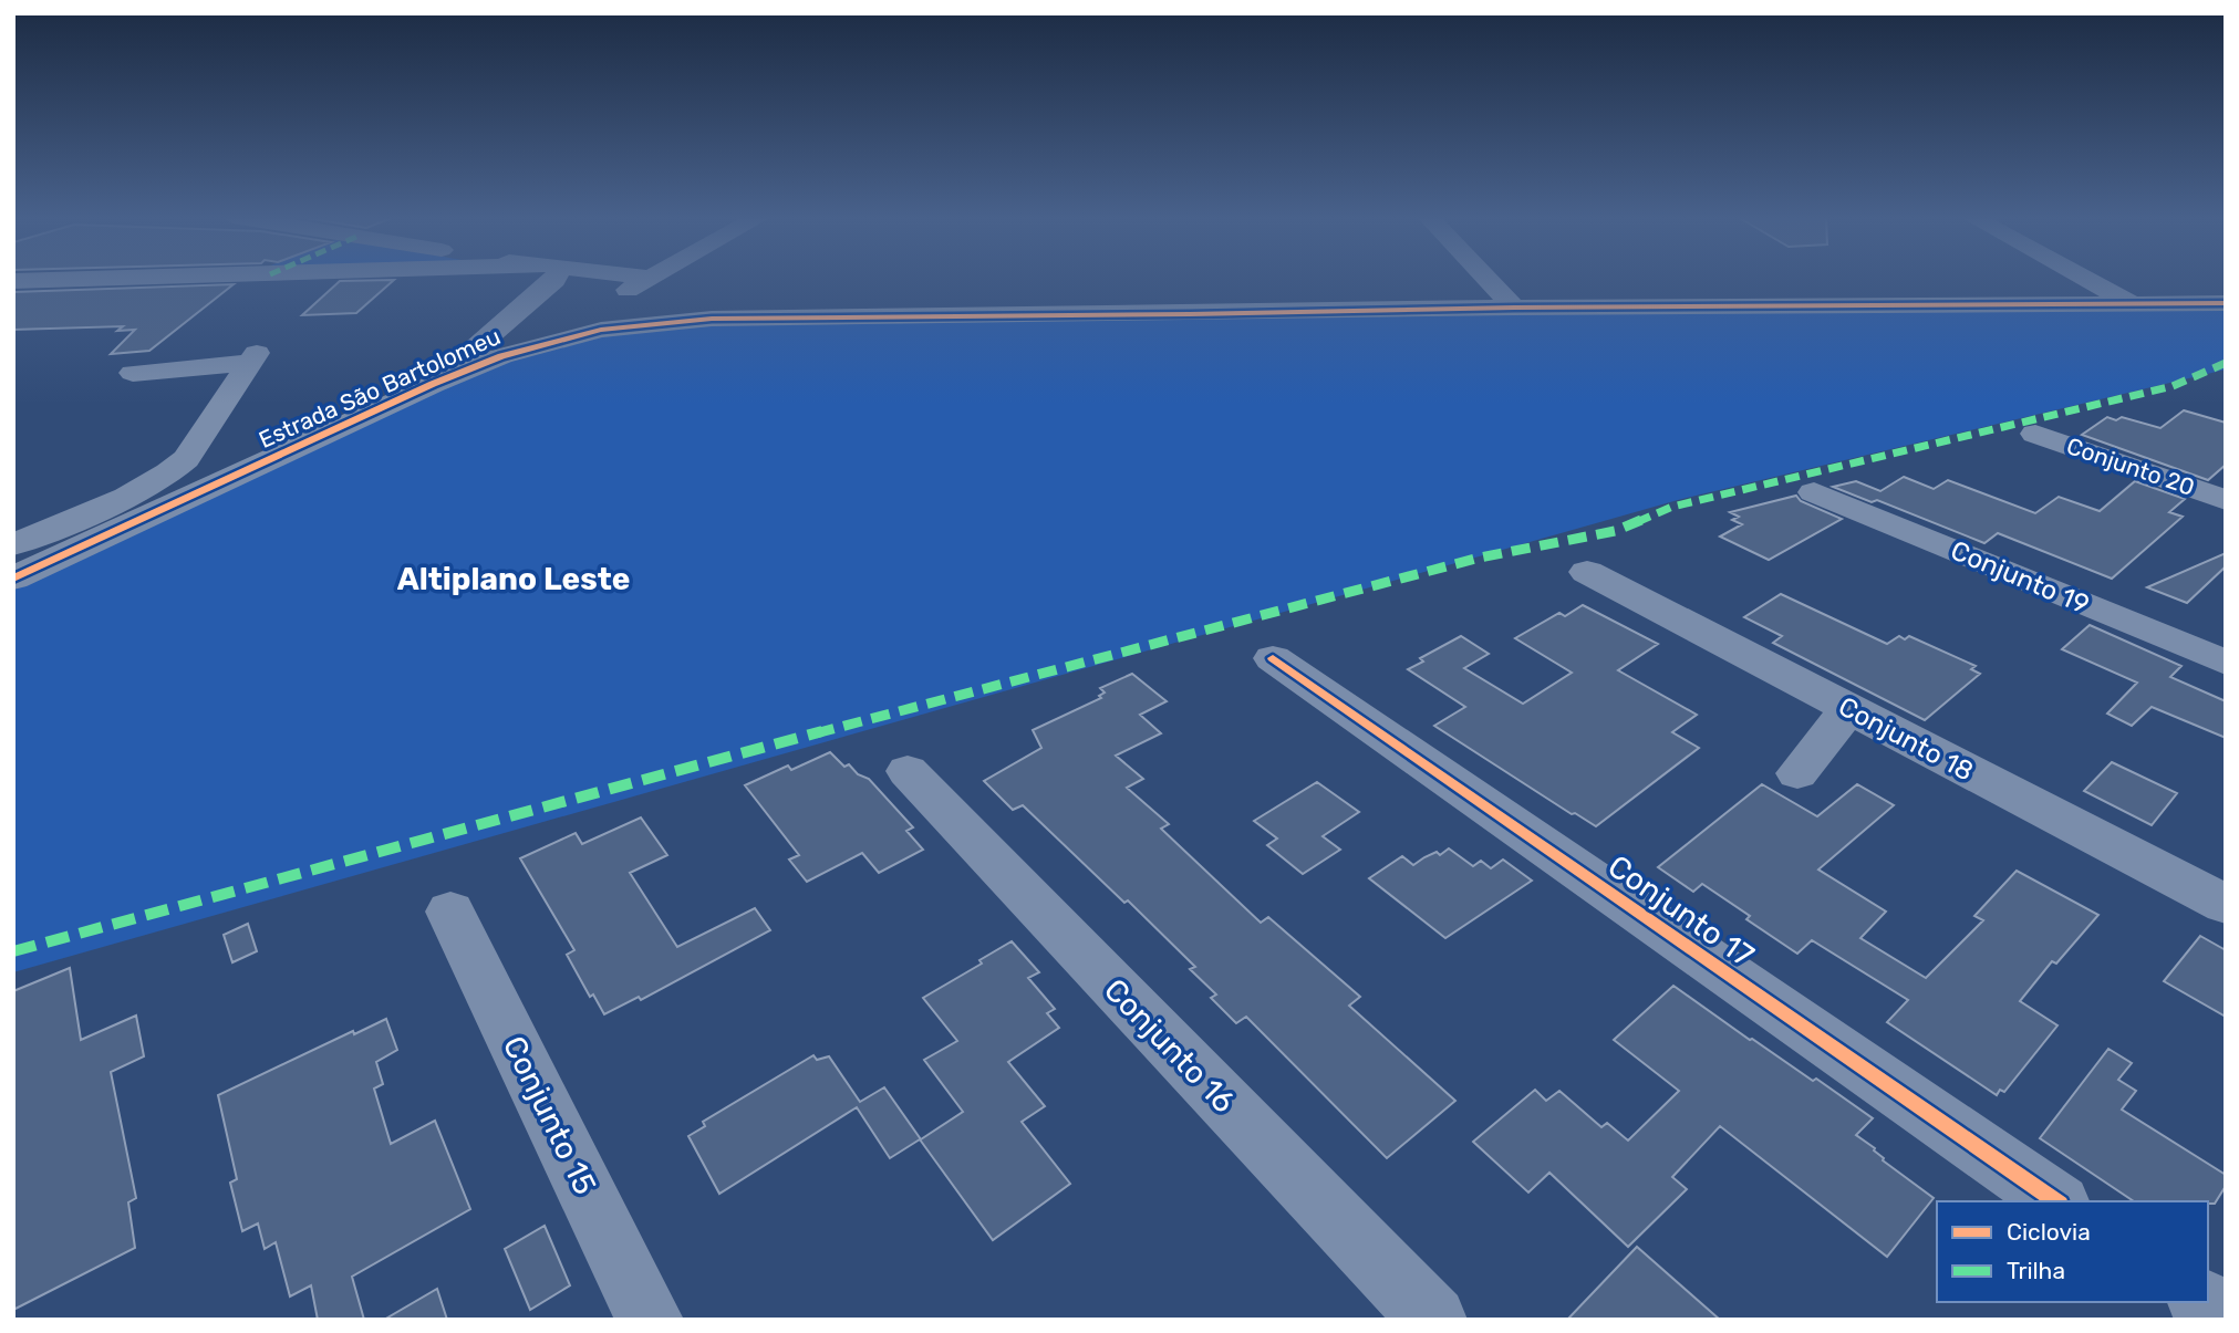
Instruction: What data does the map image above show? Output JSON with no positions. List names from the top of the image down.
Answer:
{
  "streets": {
    "street": [
      "Estrada São Bartolomeu",
      "Conjunto 20",
      "Conjunto 19",
      "Conjunto 18",
      "Conjunto 17",
      "Conjunto 16",
      "Conjunto 15"
    ]
  },
  "districts": ["Altiplano Leste"],
  "legend": ["Ciclovia", "Trilha"]
}
